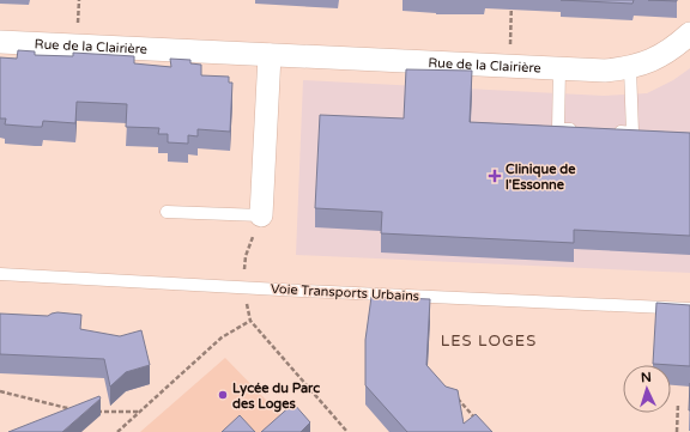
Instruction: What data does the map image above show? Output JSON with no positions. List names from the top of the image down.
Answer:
{
  "streets": {
    "street": ["Rue de la Clairière"],
    "lane": ["Voie Transports Urbains"]
  },
  "districts": ["LES LOGES"],
  "places": {
    "health": ["Clinique de l'Essonne"],
    "other": ["Lycée du Parc des Loges"]
  },
  "north": "top"
}
